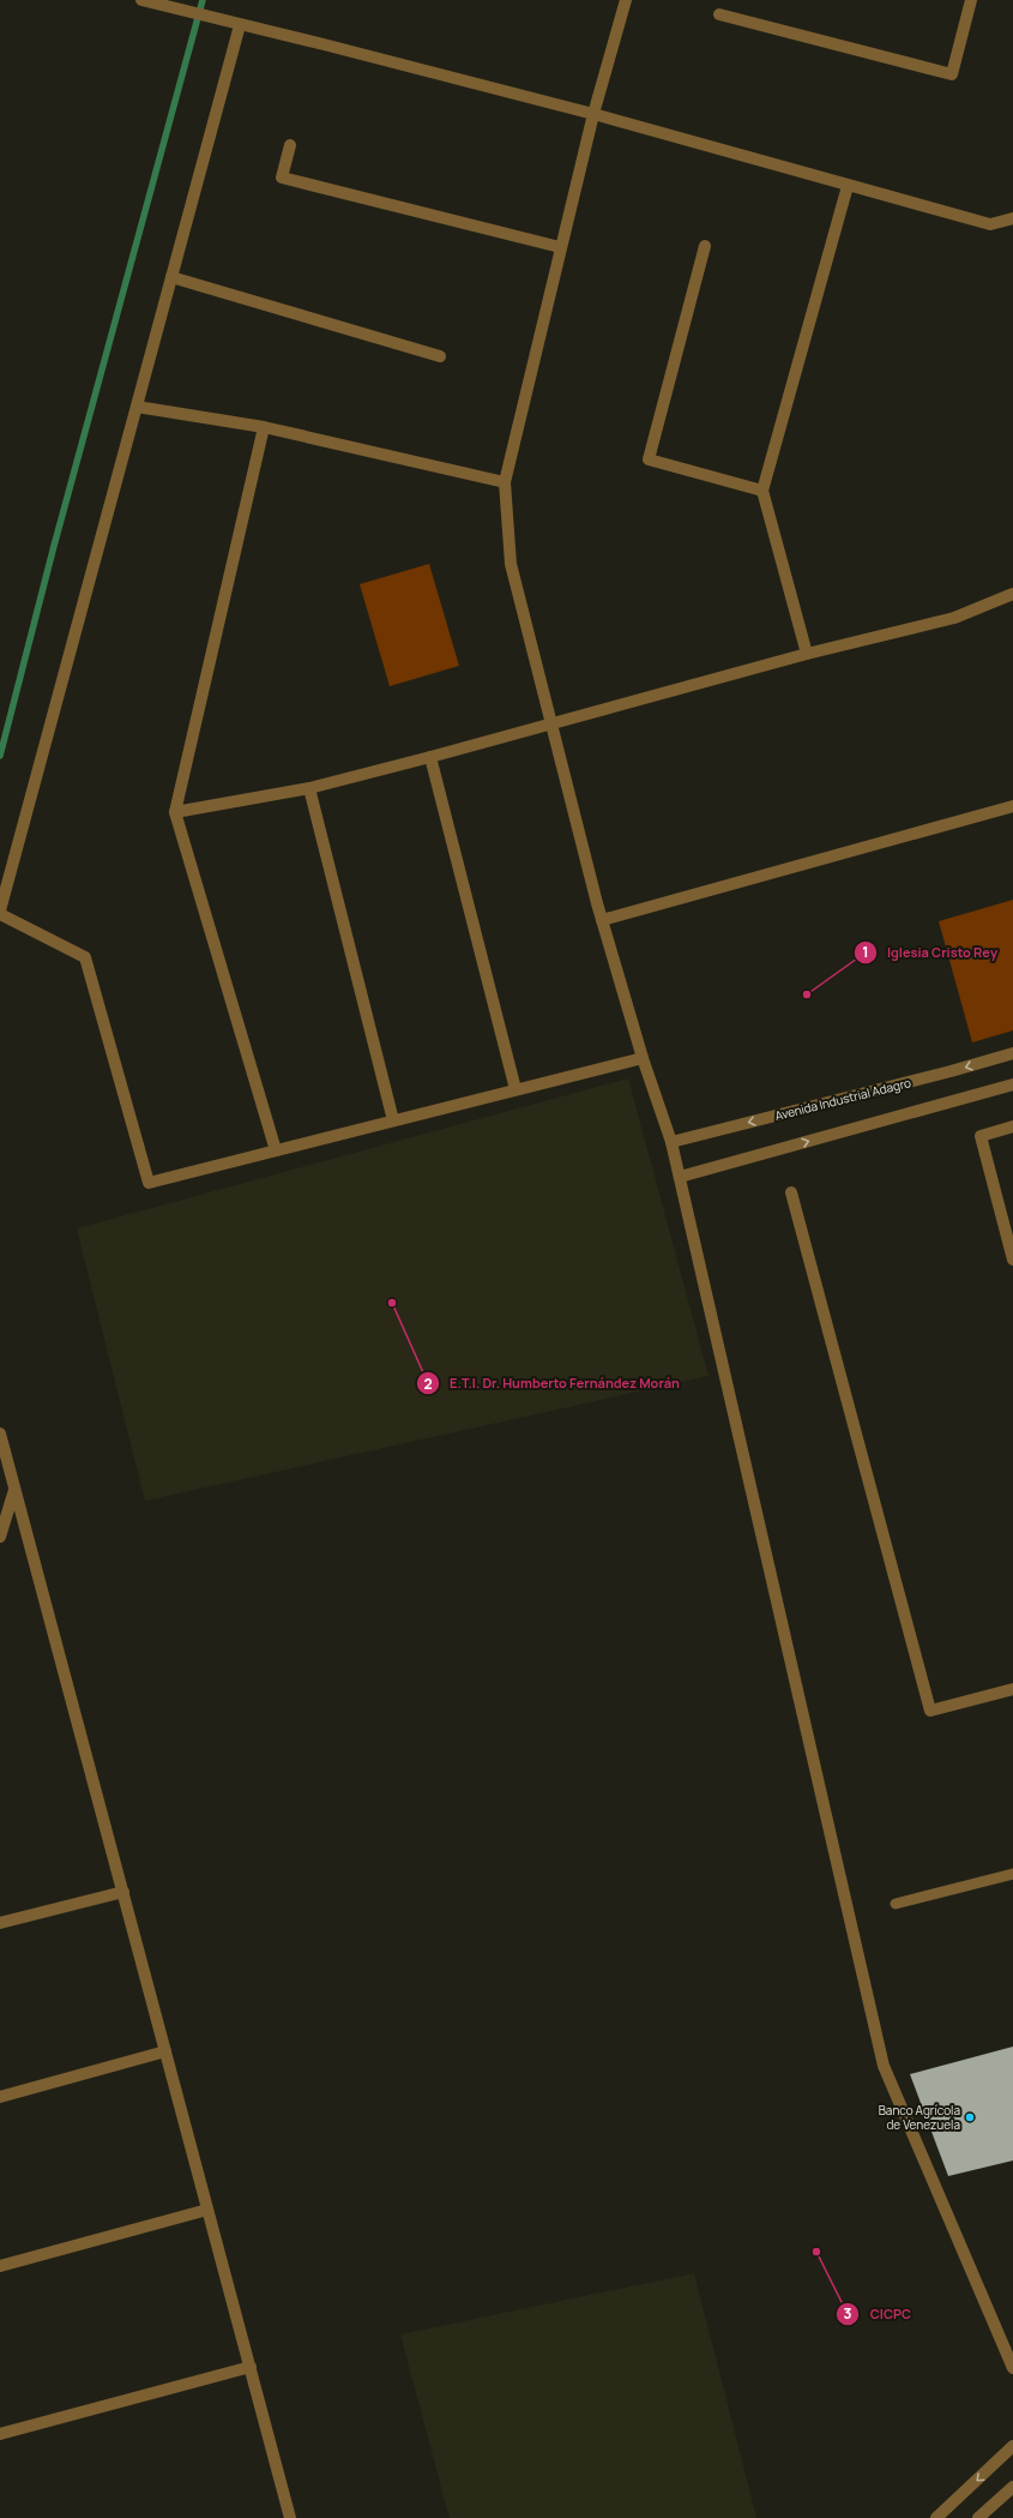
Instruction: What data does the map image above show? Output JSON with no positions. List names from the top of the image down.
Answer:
{
  "streets": {
    "street": ["Avenida Industrial Adagro"]
  },
  "places": [
    "Iglesia Cristo Rey",
    "E.T.I. Dr. Humberto Fernández Morán",
    "Banco Agrícola de Venezuela",
    "CICPC"
  ]
}
